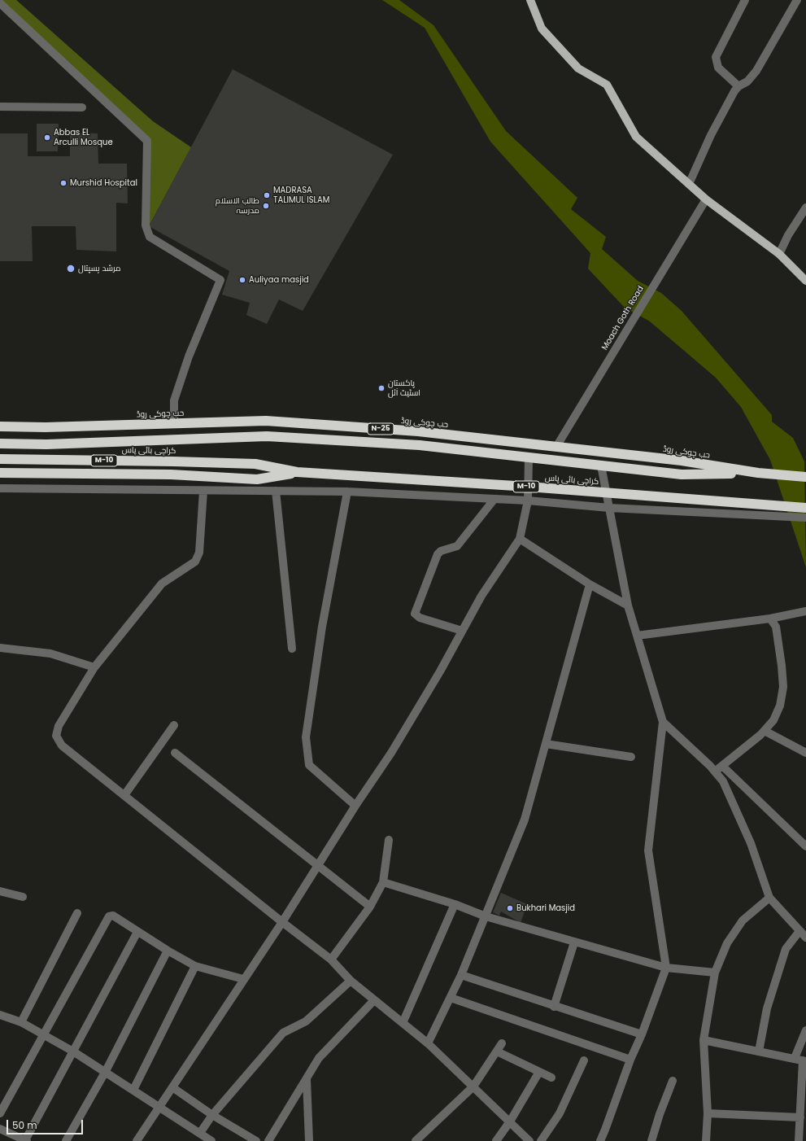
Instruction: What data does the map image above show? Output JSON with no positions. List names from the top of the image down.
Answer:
{
  "streets": {
    "highway": [
      "حب چوکی روڈ",
      "N-25",
      "کراچی بائی پاس",
      "M-10"
    ],
    "street": ["Moach Goth Road"]
  },
  "crossings": [
    ["Moach Goth Road", "حب چوکی روڈ"]
  ],
  "places": [
    "Abbas EL Arculli Mosque",
    "Murshid Hospital",
    "MADRASA TALIMUL ISLAM",
    "طالب الاسلام مدرسہ",
    "مرشد ہسپتال",
    "Auliyaa masjid",
    "پاکستان اسٹیٹ آئل",
    "Bukhari Masjid"
  ],
  "scale_bar": "50 m"
}
